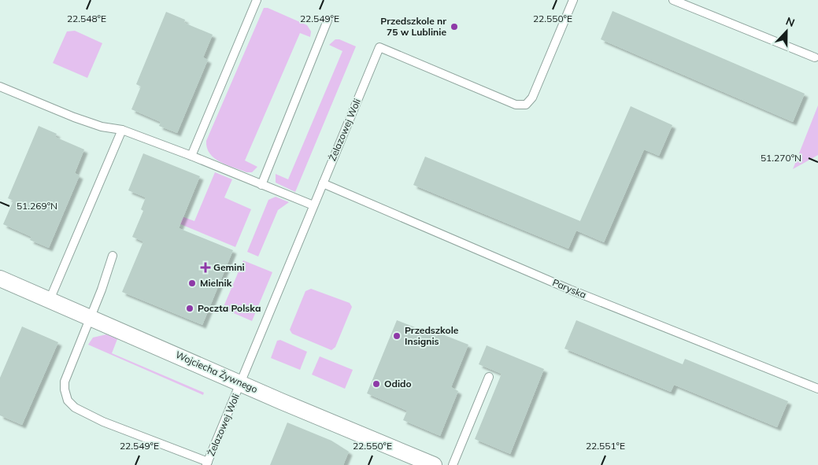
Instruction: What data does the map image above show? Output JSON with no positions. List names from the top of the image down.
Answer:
{
  "streets": {
    "street": ["Wojciecha Żywnego"],
    "lane": ["Żelazowej Woli", "Paryska"]
  },
  "crossings": [
    ["Żelazowej Woli", "Paryska"],
    ["Żelazowej Woli", "Wojciecha Żywnego"]
  ],
  "places": {
    "other": [
      "Przedszkole nr 75 w Lublinie",
      "Mielnik",
      "Poczta Polska",
      "Przedszkole Insignis",
      "Odido"
    ],
    "health": ["Gemini"]
  },
  "north": "top",
  "coordinates": [
    "22.548°E",
    "22.549°E",
    "22.550°E",
    "51.270°N",
    "51.269°N",
    "22.551°E"
  ]
}
